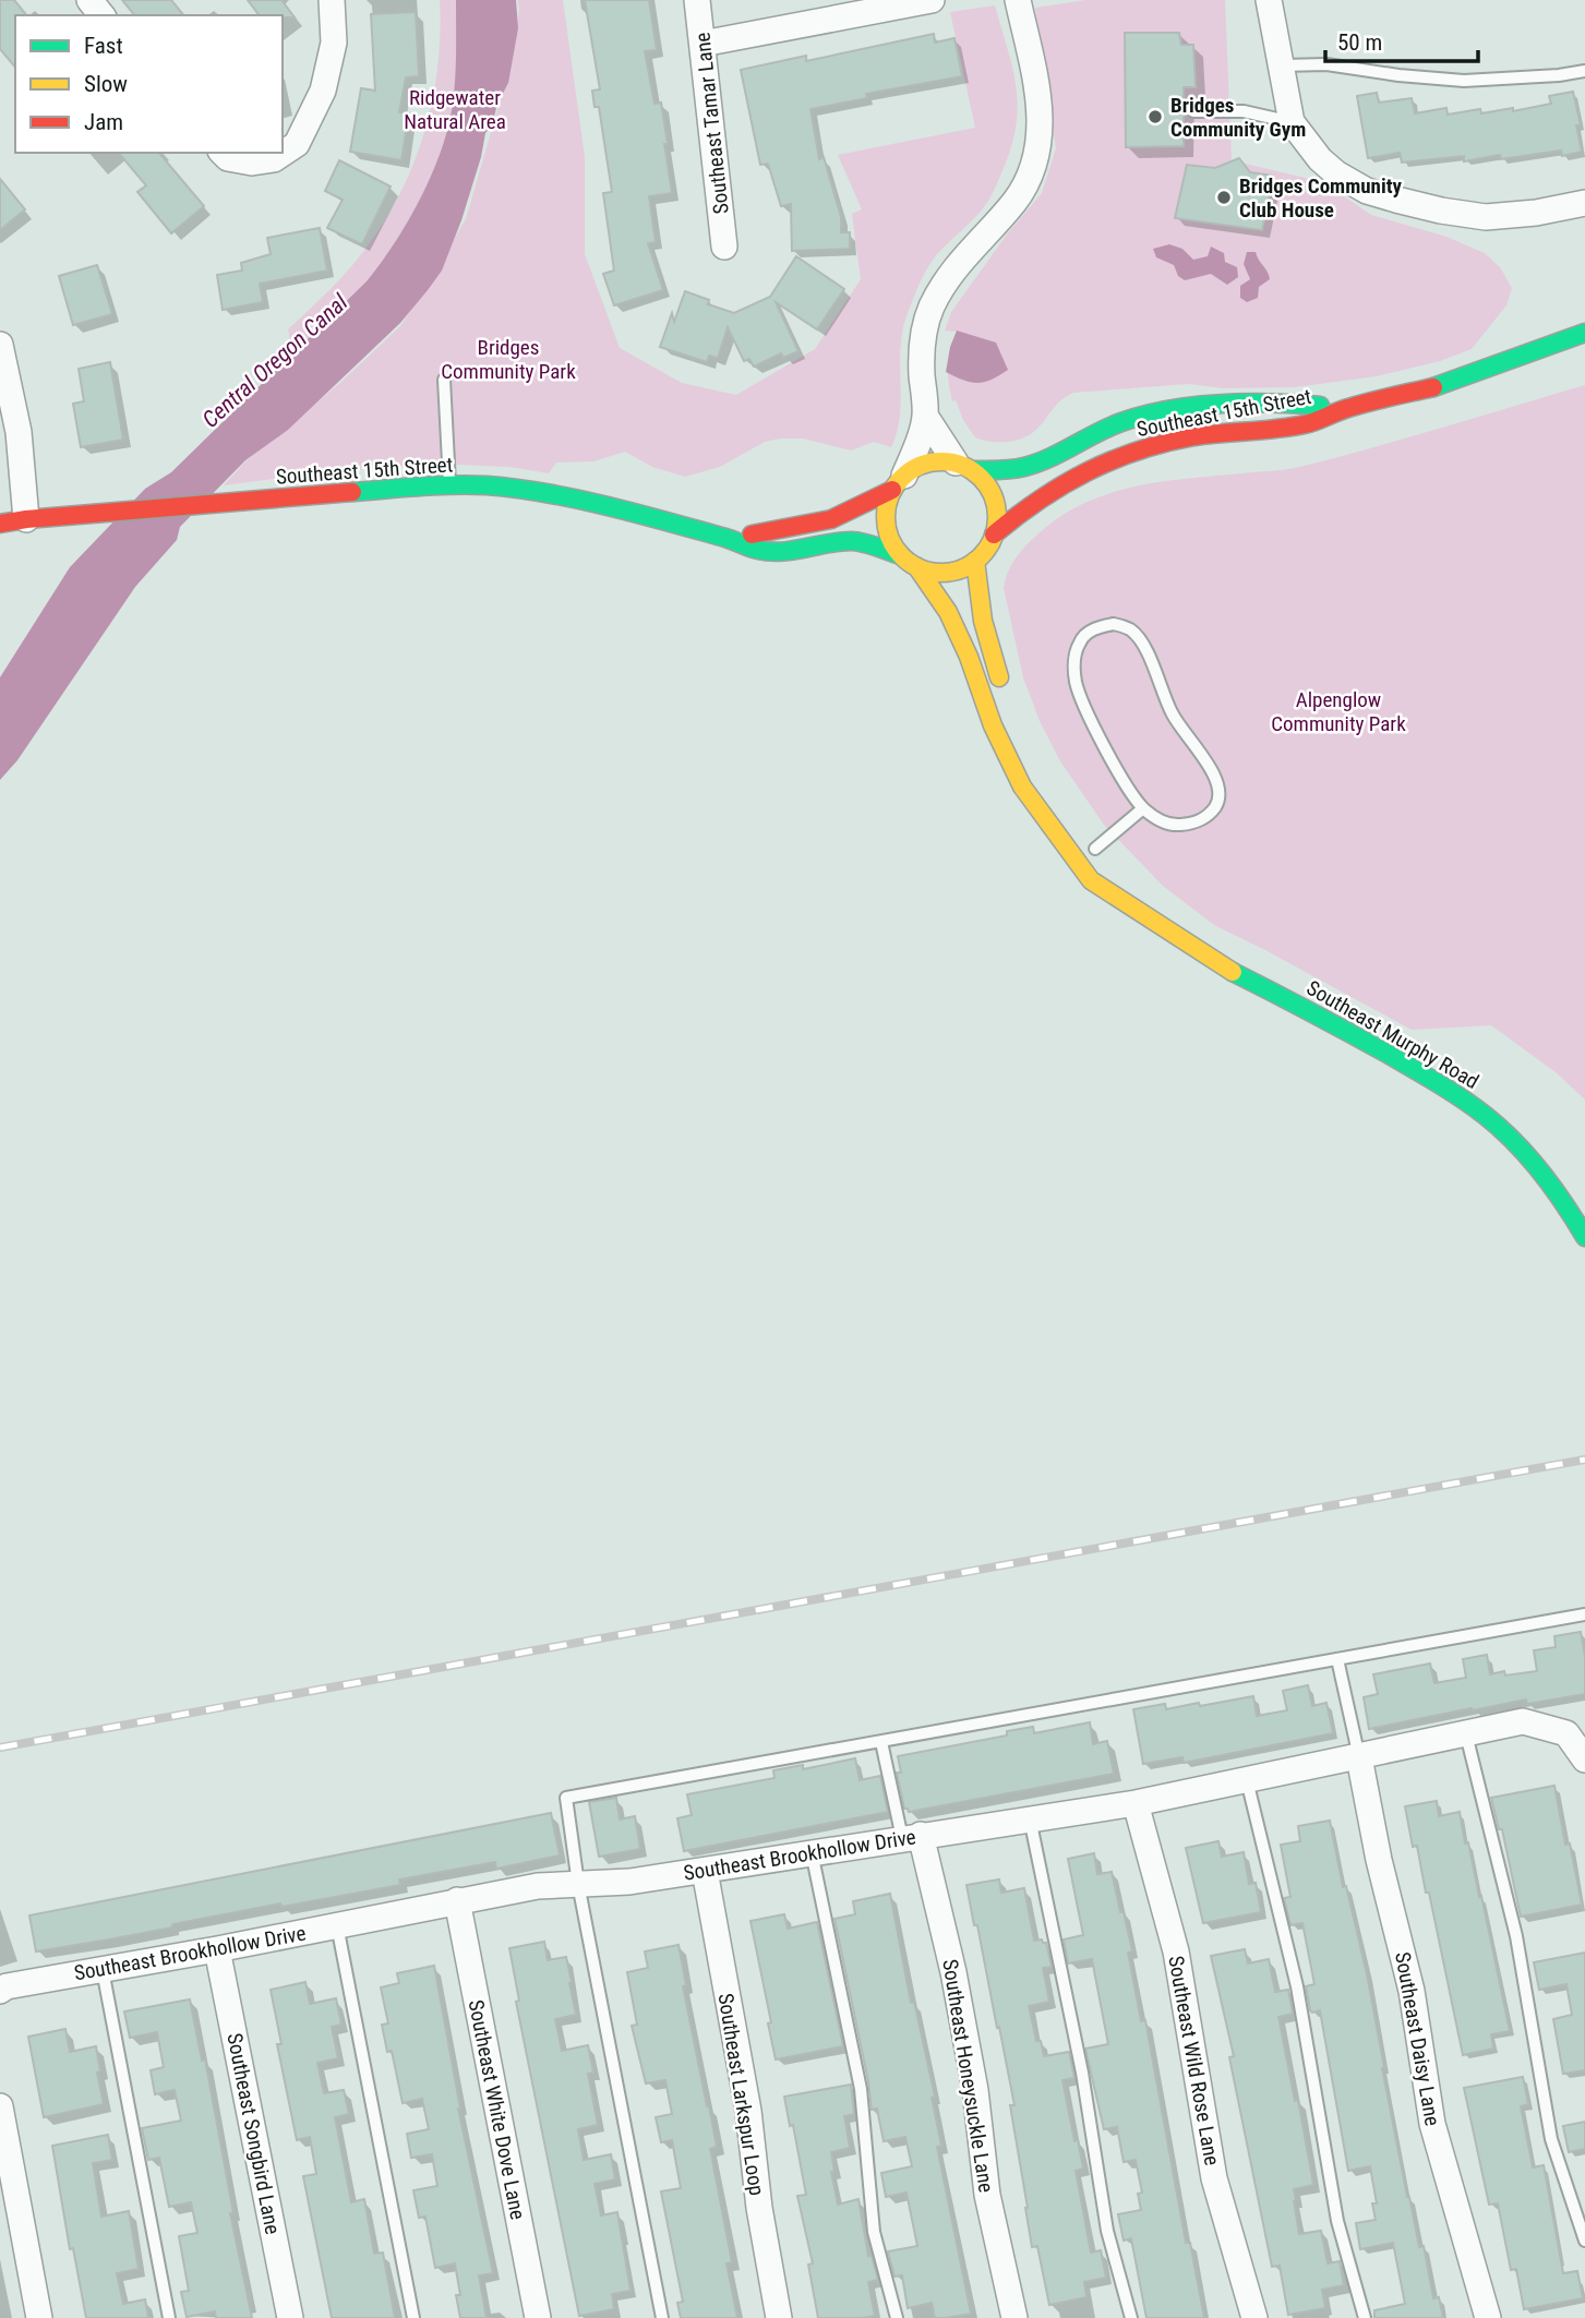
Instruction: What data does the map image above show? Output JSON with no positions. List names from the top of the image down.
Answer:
{
  "streets": {
    "main road": ["Southeast 15th Street", "Southeast Murphy Road"],
    "street": [
      "Southeast Tamar Lane",
      "Southeast Brookhollow Drive",
      "Southeast Daisy Lane",
      "Southeast Wild Rose Lane",
      "Southeast Honeysuckle Lane",
      "Southeast Larkspur Loop",
      "Southeast White Dove Lane",
      "Southeast Songbird Lane"
    ]
  },
  "crossings": [
    ["Southeast 15th Street", "Southeast Murphy Road"],
    ["Southeast Brookhollow Drive", "Southeast Daisy Lane"],
    ["Southeast Brookhollow Drive", "Southeast Wild Rose Lane"],
    ["Southeast Brookhollow Drive", "Southeast Honeysuckle Lane"],
    ["Southeast Brookhollow Drive", "Southeast Larkspur Loop"],
    ["Southeast Brookhollow Drive", "Southeast White Dove Lane"],
    ["Southeast Brookhollow Drive", "Southeast Songbird Lane"]
  ],
  "water": ["Central Oregon Canal"],
  "parks": ["Ridgewater Natural Area", "Bridges Community Park", "Alpenglow Community Park"],
  "places": ["Bridges Community Gym", "Bridges Community Club House"],
  "legend": ["Fast", "Slow", "Jam"],
  "scale_bar": "50 m"
}
